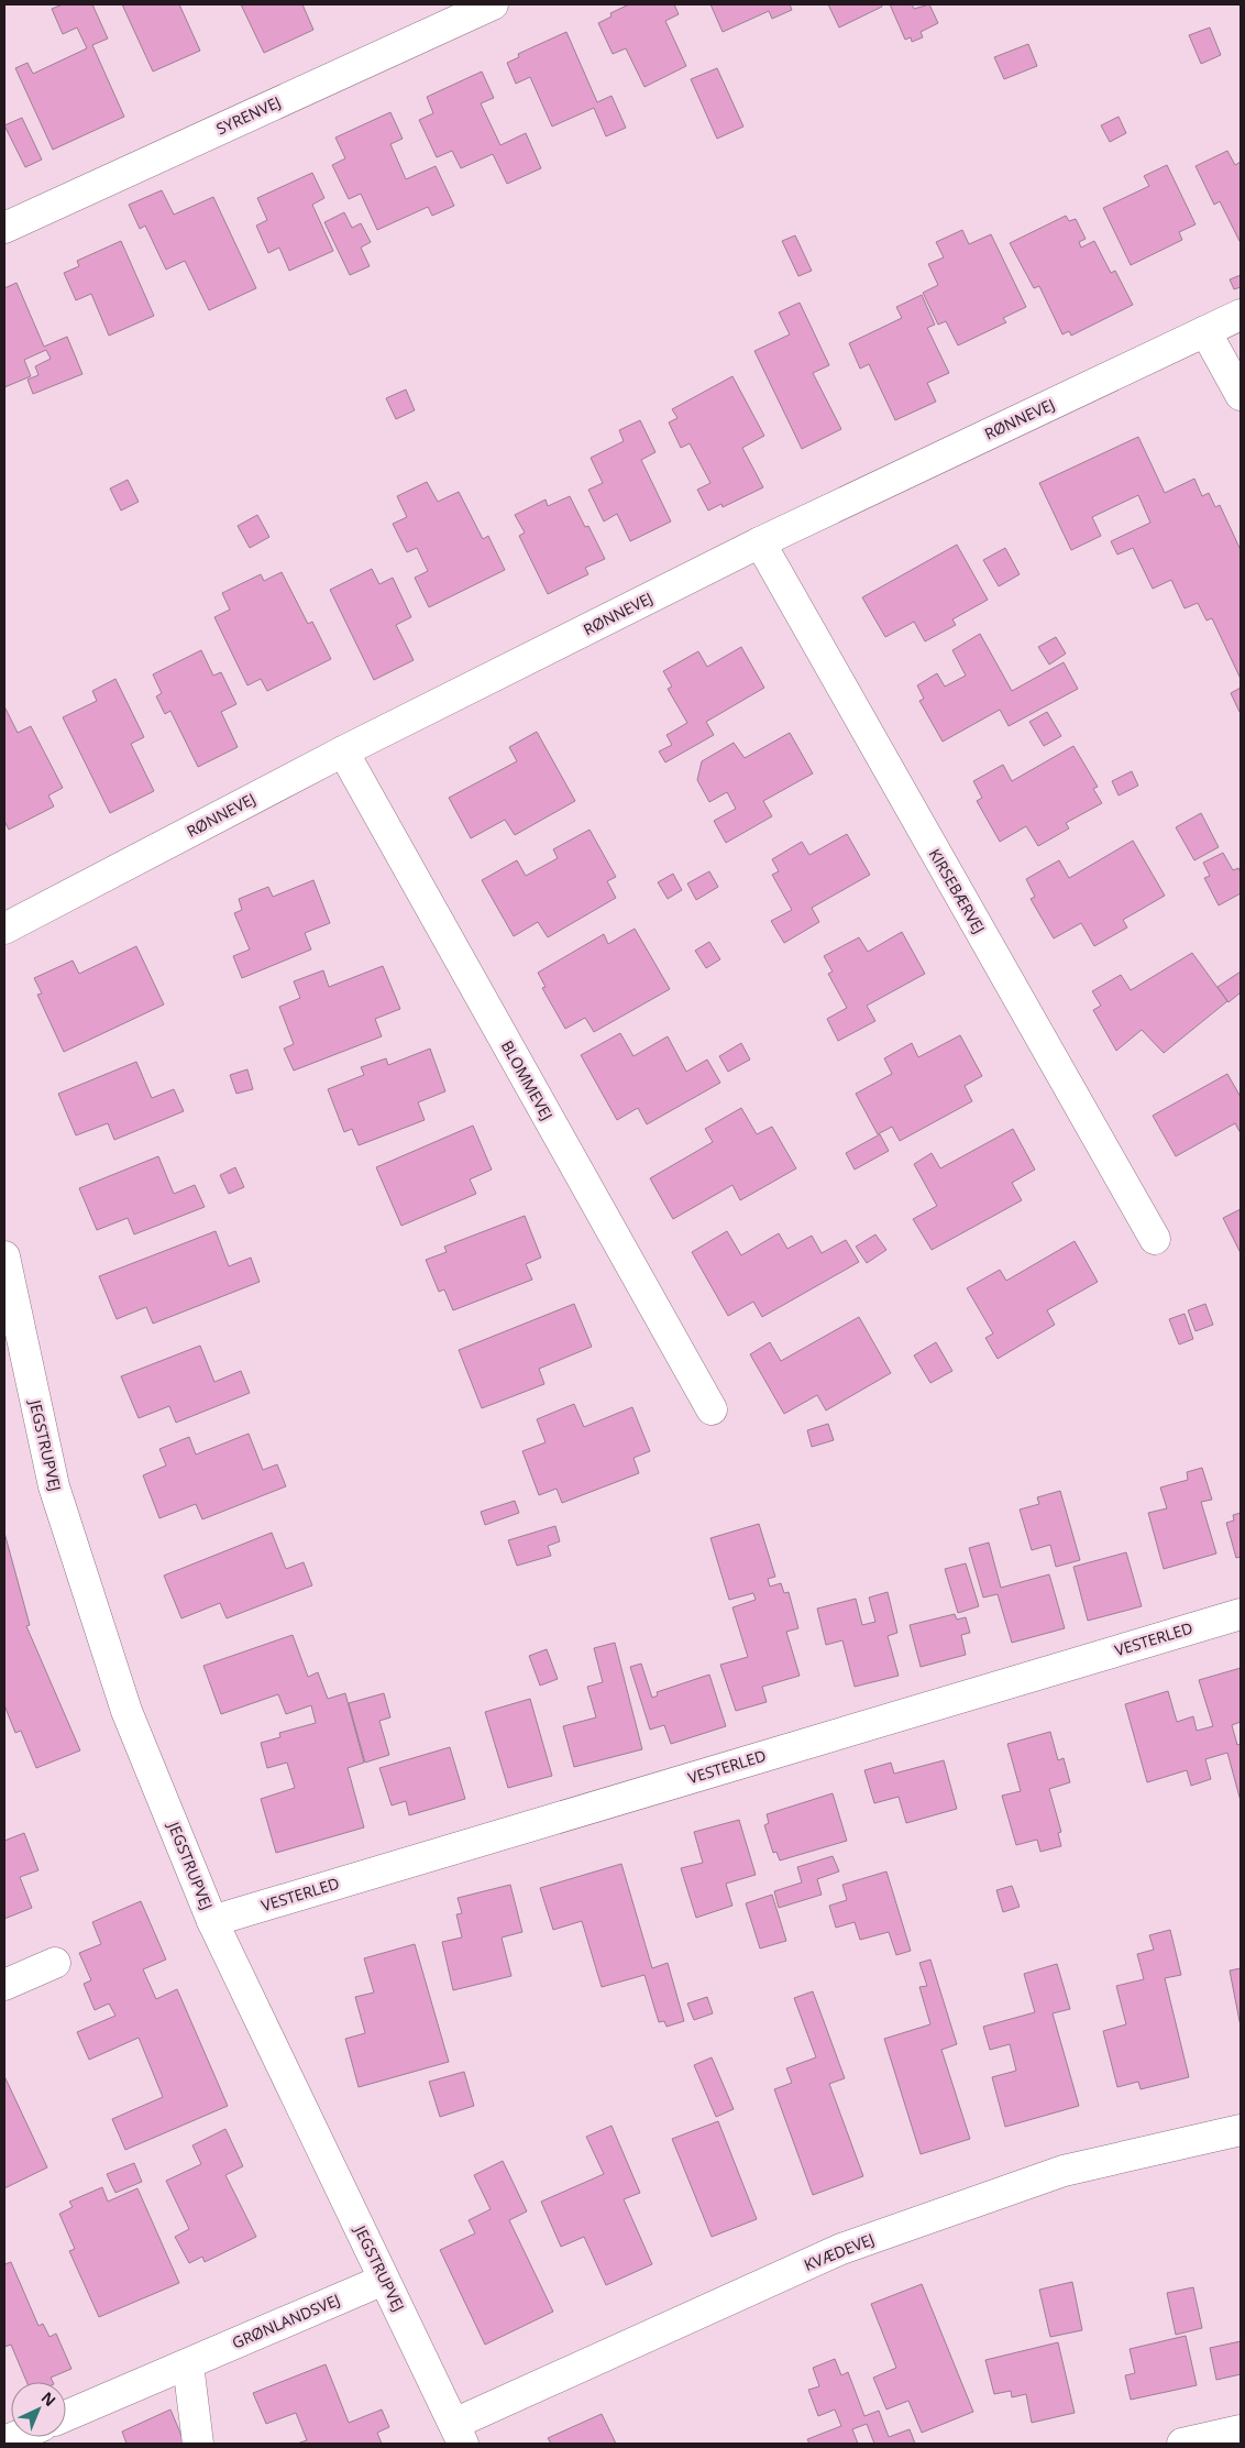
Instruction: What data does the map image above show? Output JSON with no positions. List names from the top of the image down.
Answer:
{
  "streets": {
    "street": [
      "SYRENVEJ",
      "RØNNEVEJ",
      "KIRSEBÆRVEJ",
      "BLOMMEVEJ",
      "JEGSTRUPVEJ",
      "VESTERLED",
      "KVÆDEVEJ",
      "GRØNLANDSVEJ"
    ]
  },
  "crossings": [
    ["RØNNEVEJ", "KIRSEBÆRVEJ"],
    ["RØNNEVEJ", "BLOMMEVEJ"],
    ["JEGSTRUPVEJ", "VESTERLED"],
    ["JEGSTRUPVEJ", "KVÆDEVEJ"],
    ["JEGSTRUPVEJ", "GRØNLANDSVEJ"]
  ],
  "north": "top right"
}
